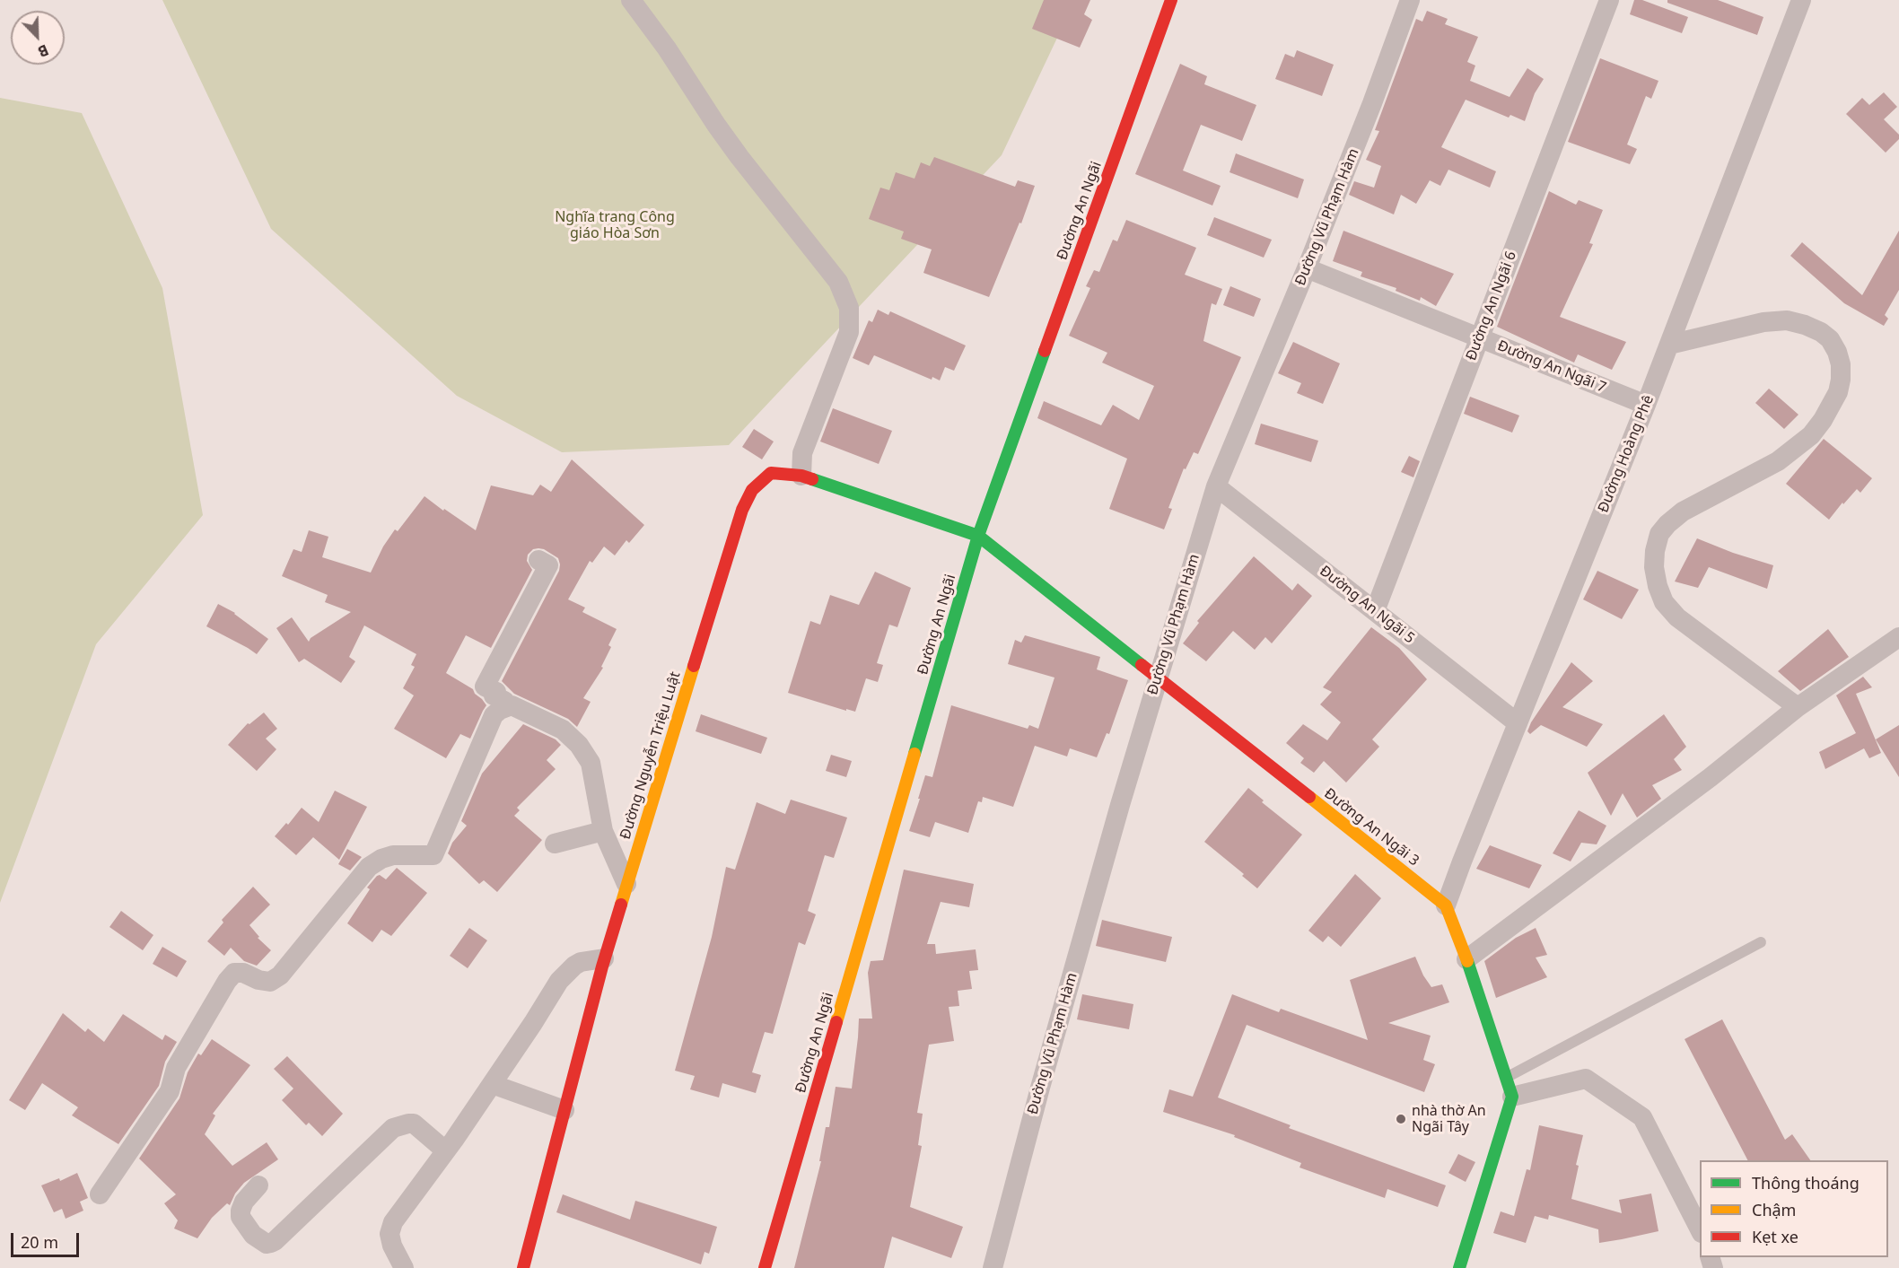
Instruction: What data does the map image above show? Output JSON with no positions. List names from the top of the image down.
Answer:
{
  "streets": {
    "street": [
      "Đường An Ngãi",
      "Đường Vũ Phạm Hàm",
      "Đường An Ngãi 6",
      "Đường An Ngãi 7",
      "Đường Hoàng Phê",
      "Đường An Ngãi 5",
      "Đường Nguyễn Triệu Luật",
      "Đường An Ngãi 3"
    ]
  },
  "crossings": [
    ["Đường An Ngãi", "Đường Nguyễn Triệu Luật"],
    ["Đường An Ngãi", "Đường An Ngãi 3"],
    ["Đường Vũ Phạm Hàm", "Đường An Ngãi 7"],
    ["Đường Vũ Phạm Hàm", "Đường An Ngãi 5"],
    ["Đường Vũ Phạm Hàm", "Đường An Ngãi 3"],
    ["Đường An Ngãi 6", "Đường An Ngãi 7"],
    ["Đường An Ngãi 6", "Đường An Ngãi 5"],
    ["Đường An Ngãi 7", "Đường Hoàng Phê"],
    ["Đường Hoàng Phê", "Đường An Ngãi 5"],
    ["Đường Hoàng Phê", "Đường An Ngãi 3"],
    ["Đường Nguyễn Triệu Luật", "Đường An Ngãi 3"]
  ],
  "parks": ["Nghĩa trang Công giáo Hòa Sơn"],
  "places": ["nhà thờ An Ngãi Tây"],
  "legend": ["Thông thoáng", "Chậm", "Kẹt xe"],
  "scale_bar": "20 m",
  "north": "bottom right"
}
